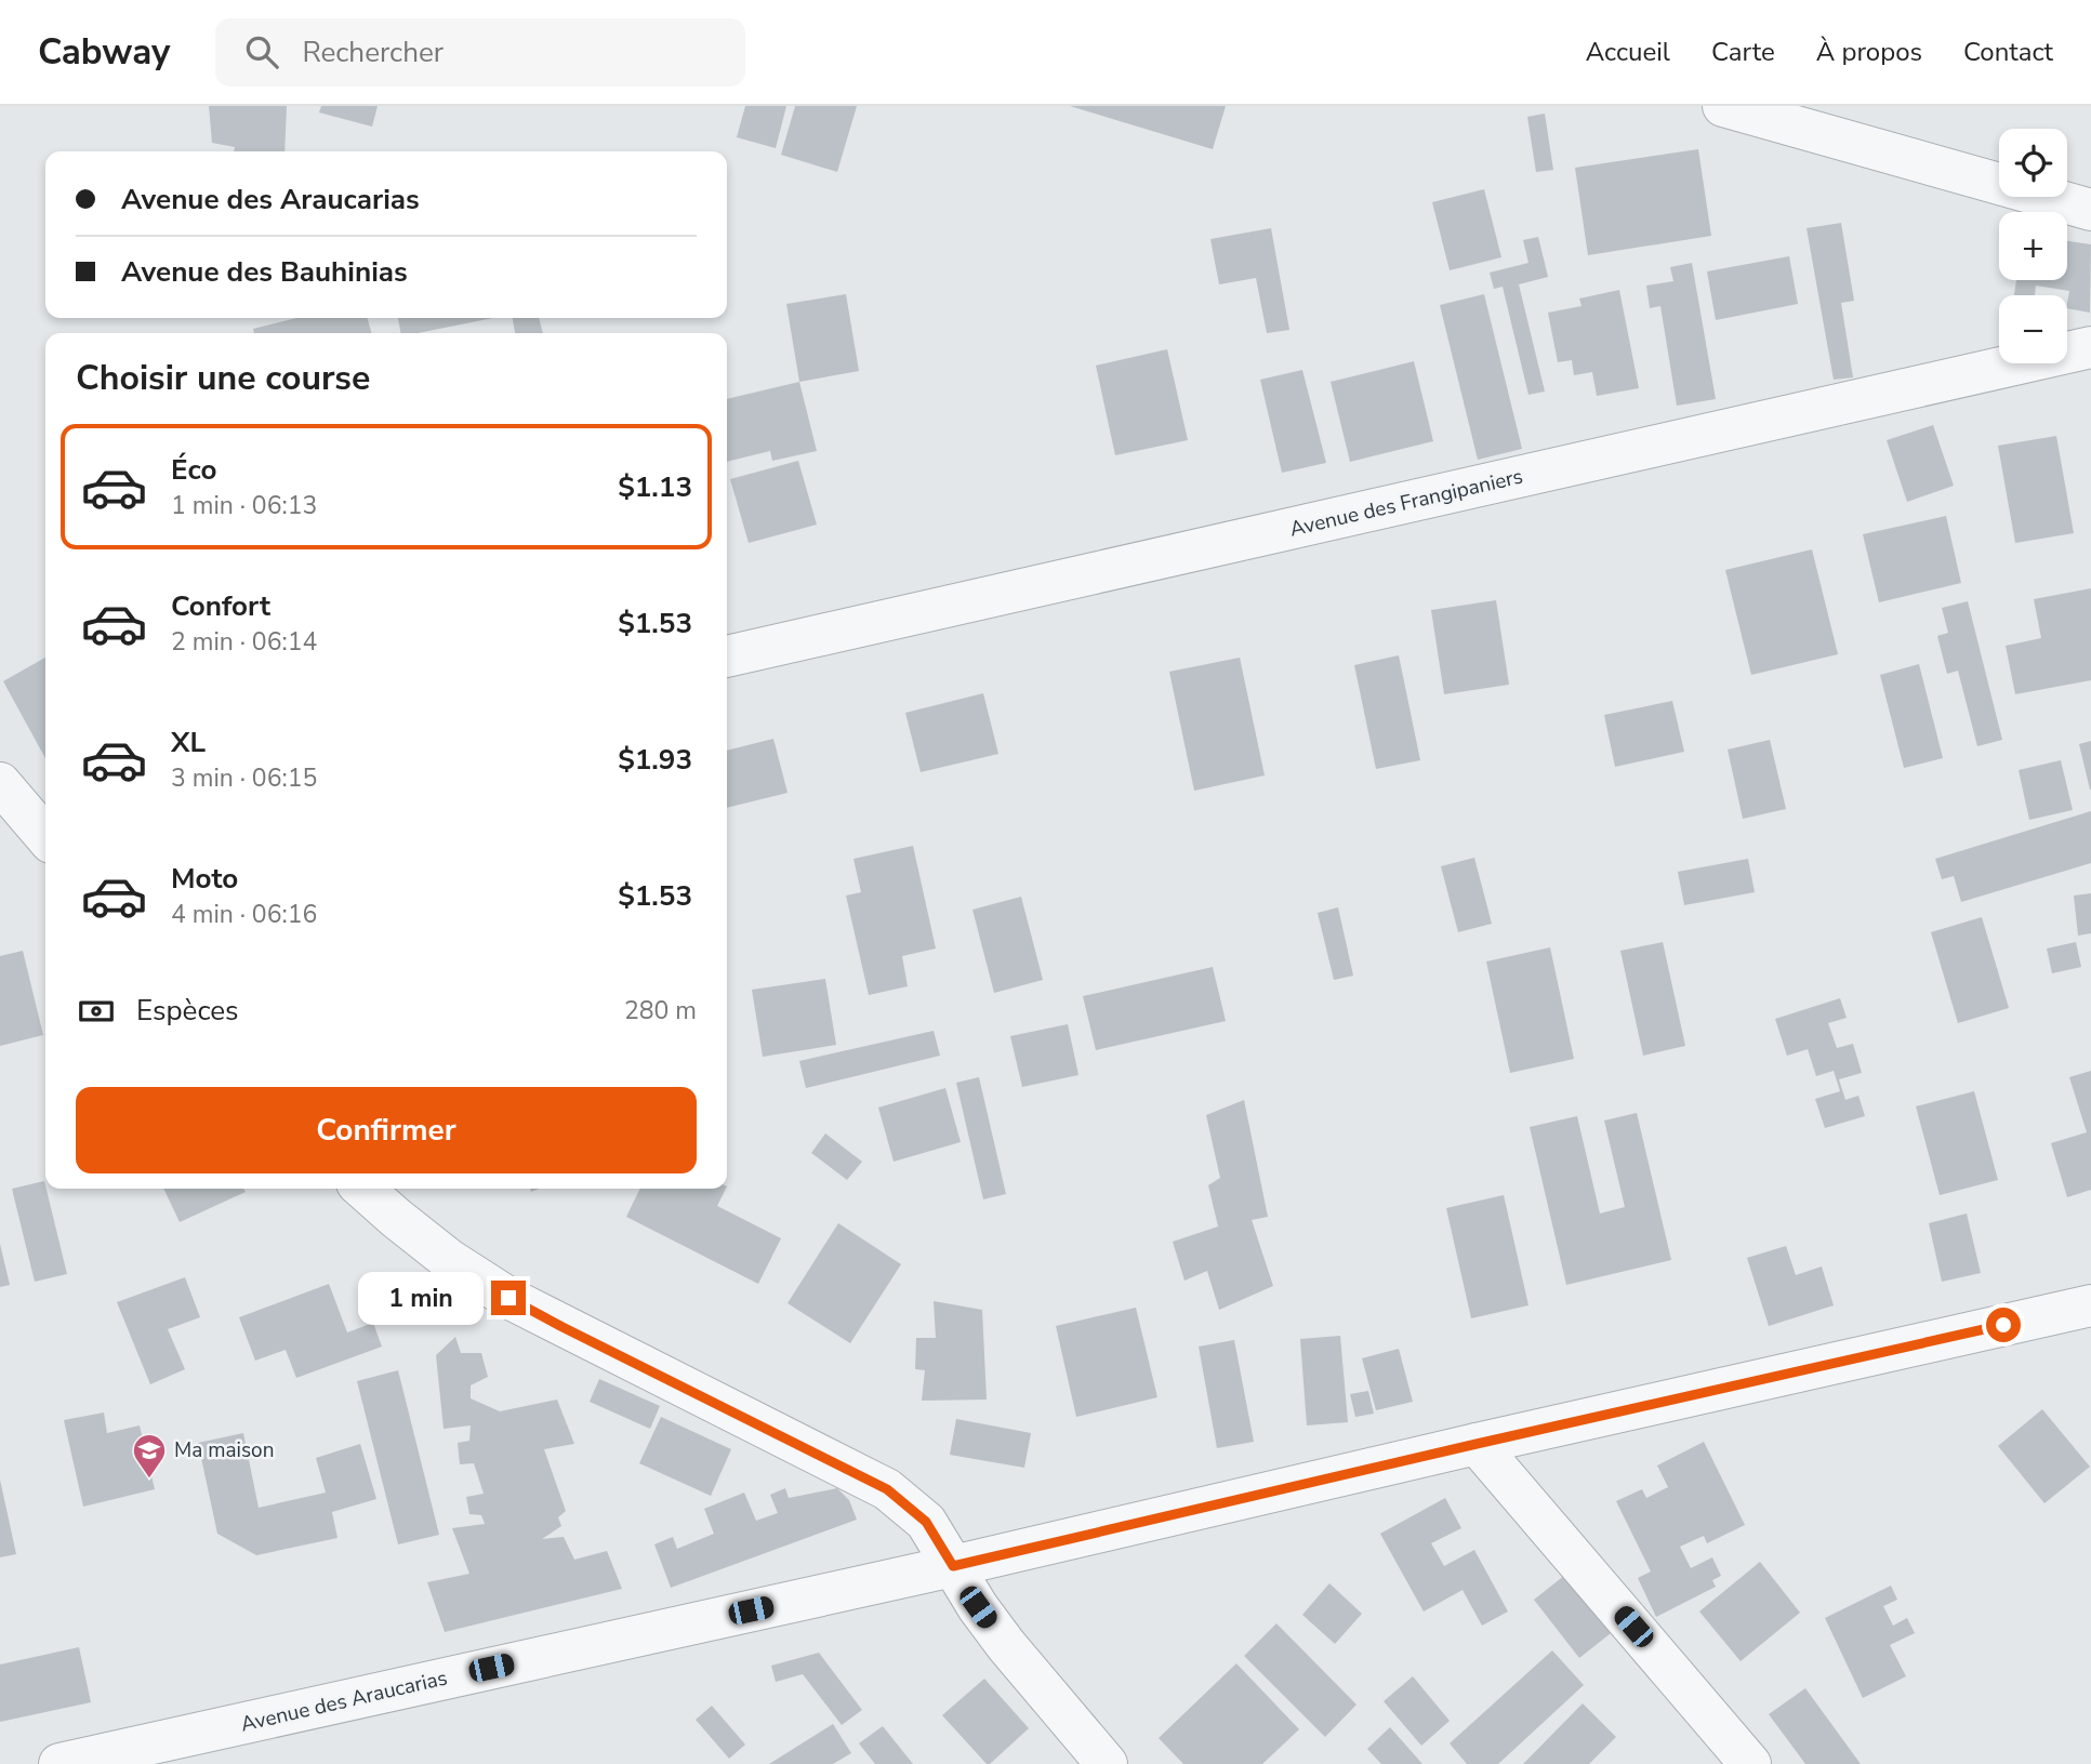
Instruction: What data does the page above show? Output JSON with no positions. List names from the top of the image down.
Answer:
{
  "streets": {
    "street": ["Avenue des Frangipaniers", "Avenue des Araucarias"]
  },
  "places": {
    "school or university": ["Ma maison"]
  },
  "page": {
    "header": "Cabway",
    "search": "Rechercher",
    "nav": [
      "Accueil",
      "Carte",
      "À propos",
      "Contact"
    ],
    "map_buttons": ["+", "−"],
    "banner": ["Avenue des Araucarias", "Avenue des Bauhinias"],
    "heading": "Choisir une course",
    "list": [
      {
        "name": "Éco",
        "note": "1 min · 06:13",
        "value": "$1.13"
      },
      {
        "name": "Confort",
        "note": "2 min · 06:14",
        "value": "$1.53"
      },
      {
        "name": "XL",
        "note": "3 min · 06:15",
        "value": "$1.93"
      },
      {
        "name": "Moto",
        "note": "4 min · 06:16",
        "value": "$1.53"
      }
    ],
    "pay": ["Espèces", "280 m"],
    "buttons": "Confirmer",
    "bubble": "1 min"
  }
}
